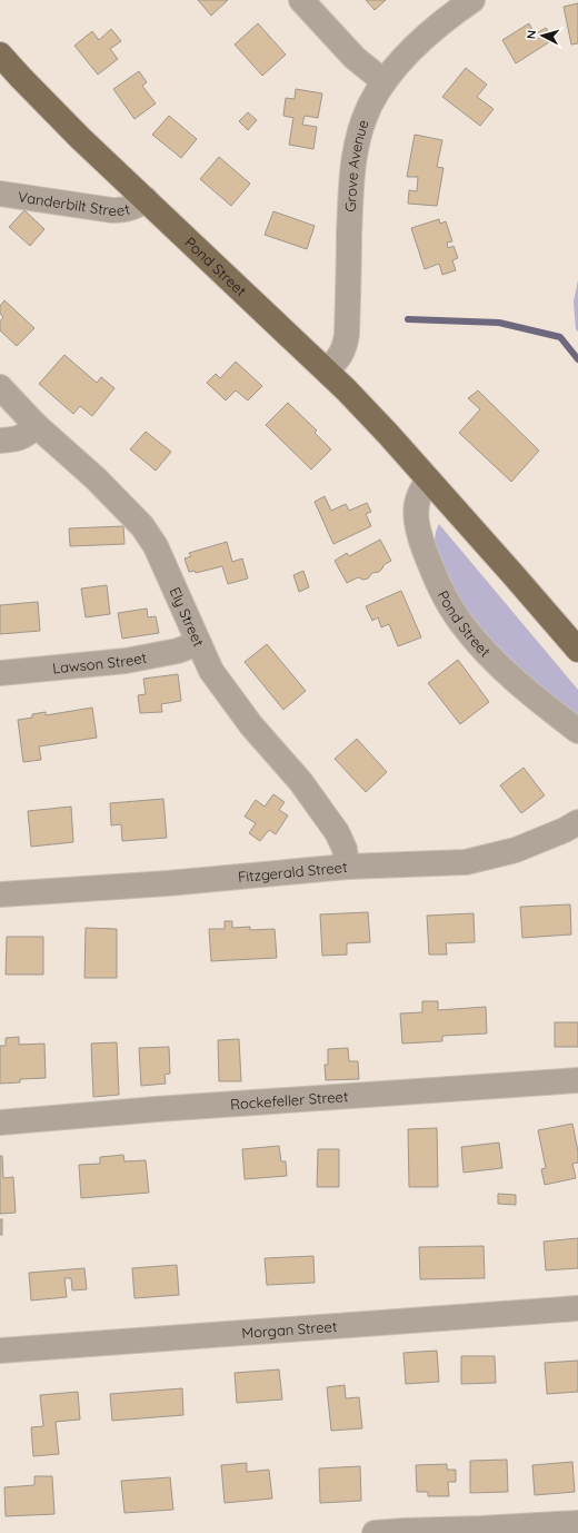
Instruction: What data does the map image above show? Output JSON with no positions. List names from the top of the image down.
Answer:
{
  "streets": {
    "main road": ["Pond Street"],
    "street": [
      "Grove Avenue",
      "Vanderbilt Street",
      "Ely Street",
      "Lawson Street",
      "Fitzgerald Street",
      "Rockefeller Street",
      "Morgan Street"
    ]
  },
  "crossings": [
    ["Grove Avenue", "Pond Street"],
    ["Vanderbilt Street", "Pond Street"],
    ["Ely Street", "Lawson Street"],
    ["Ely Street", "Fitzgerald Street"]
  ],
  "north": "left"
}
